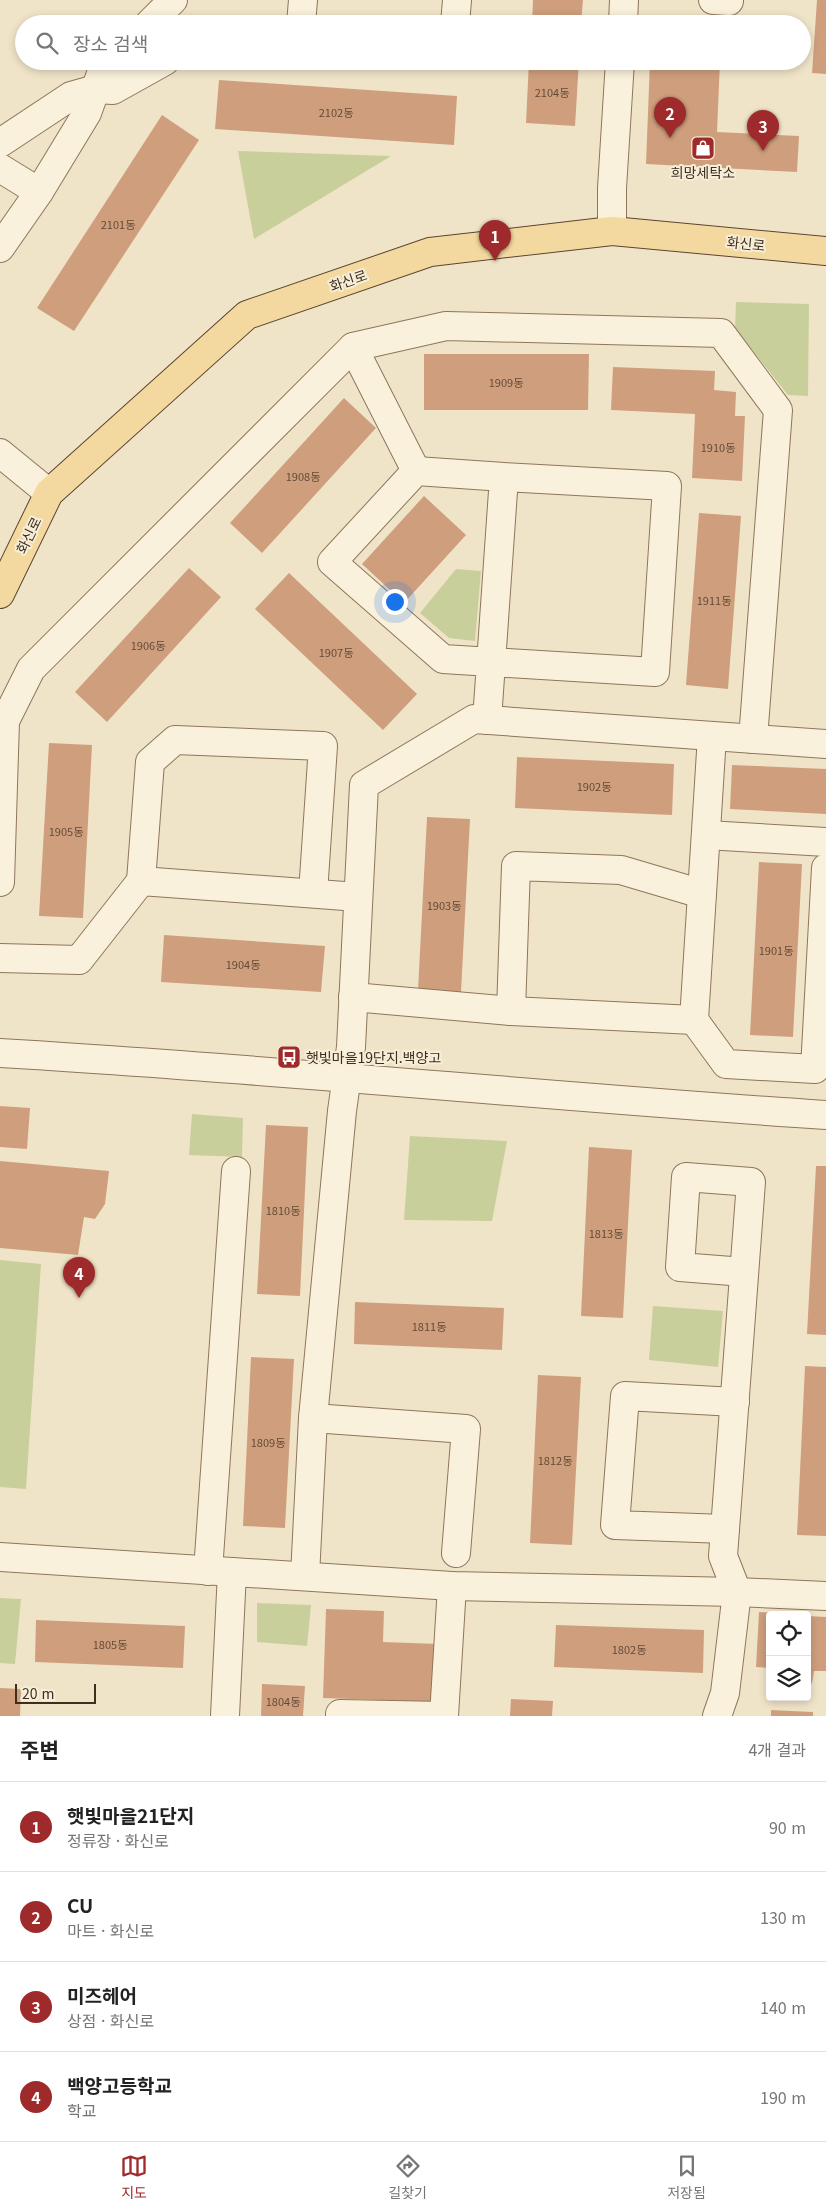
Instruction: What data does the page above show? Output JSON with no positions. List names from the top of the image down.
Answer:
{
  "streets": {
    "main road": ["화신로"]
  },
  "places": {
    "shop": ["희망세탁소"],
    "bus stop": ["햇빛마을19단지.백양고"]
  },
  "house_numbers": [
    "2104동",
    "2102동",
    "2101동",
    "1909동",
    "1910동",
    "1908동",
    "1911동",
    "1906동",
    "1907동",
    "1902동",
    "1905동",
    "1903동",
    "1901동",
    "1904동",
    "1810동",
    "1813동",
    "1811동",
    "1809동",
    "1812동",
    "1805동",
    "1802동",
    "1804동"
  ],
  "scale_bar": "20 m",
  "page": {
    "search": "장소 검색",
    "pins": [
      "2",
      "3",
      "1",
      "4"
    ],
    "scale": "20 m",
    "heading": ["주변", "4개 결과"],
    "list": [
      {
        "mark": "1",
        "name": "햇빛마을21단지",
        "note": "정류장 · 화신로",
        "value": "90 m"
      },
      {
        "mark": "2",
        "name": "CU",
        "note": "마트 · 화신로",
        "value": "130 m"
      },
      {
        "mark": "3",
        "name": "미즈헤어",
        "note": "상점 · 화신로",
        "value": "140 m"
      },
      {
        "mark": "4",
        "name": "백양고등학교",
        "note": "학교",
        "value": "190 m"
      }
    ],
    "nav": ["지도", "길찾기", "저장됨"]
  }
}
